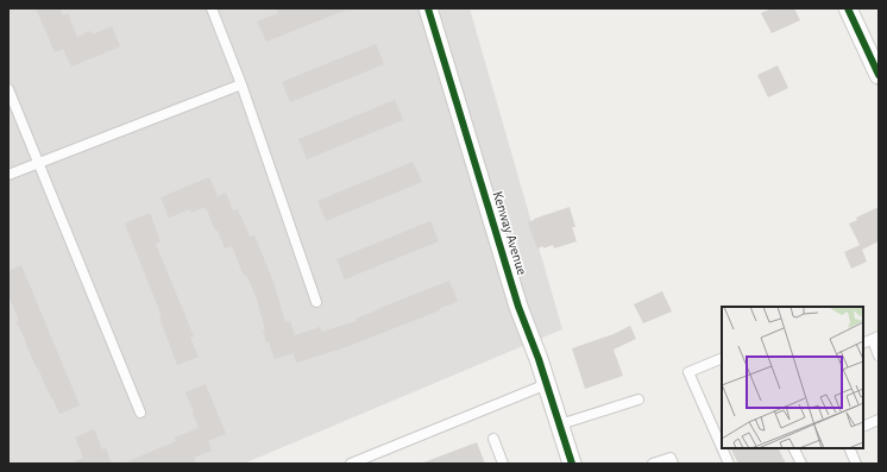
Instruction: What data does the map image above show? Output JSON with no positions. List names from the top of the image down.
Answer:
{
  "streets": {
    "street": ["Kenway Avenue"]
  }
}
